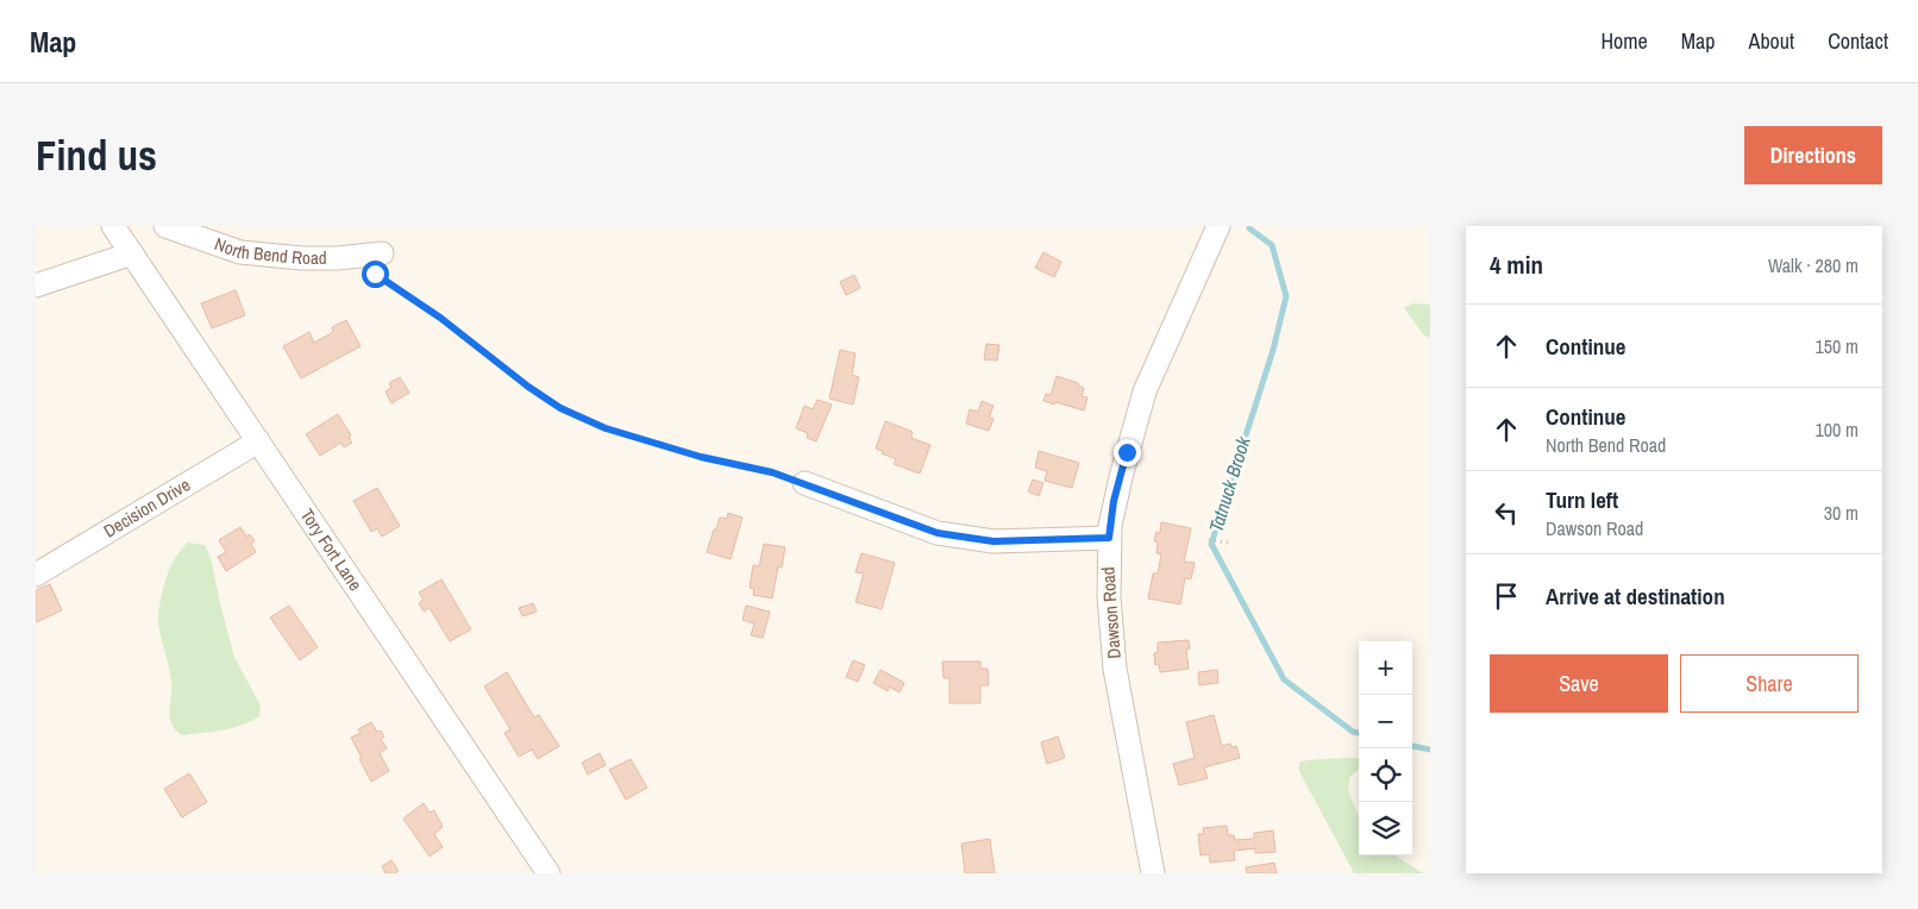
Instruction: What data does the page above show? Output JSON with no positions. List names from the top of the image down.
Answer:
{
  "streets": {
    "street": [
      "North Bend Road",
      "Decision Drive",
      "Tory Fort Lane",
      "Dawson Road"
    ]
  },
  "crossings": [
    ["Decision Drive", "Tory Fort Lane"]
  ],
  "water": ["Tatnuck Brook"],
  "page": {
    "header": "Map",
    "nav": [
      "Home",
      "Map",
      "About",
      "Contact"
    ],
    "buttons": [
      "Directions",
      ["Save", "Share"]
    ],
    "title": "Find us",
    "heading": ["4 min", "Walk · 280 m"],
    "list": [
      ["Continue", "150 m"],
      ["Continue", "North Bend Road", "100 m"],
      ["Turn left", "Dawson Road", "30 m"],
      "Arrive at destination"
    ],
    "map_buttons": ["+", "−"]
  }
}
